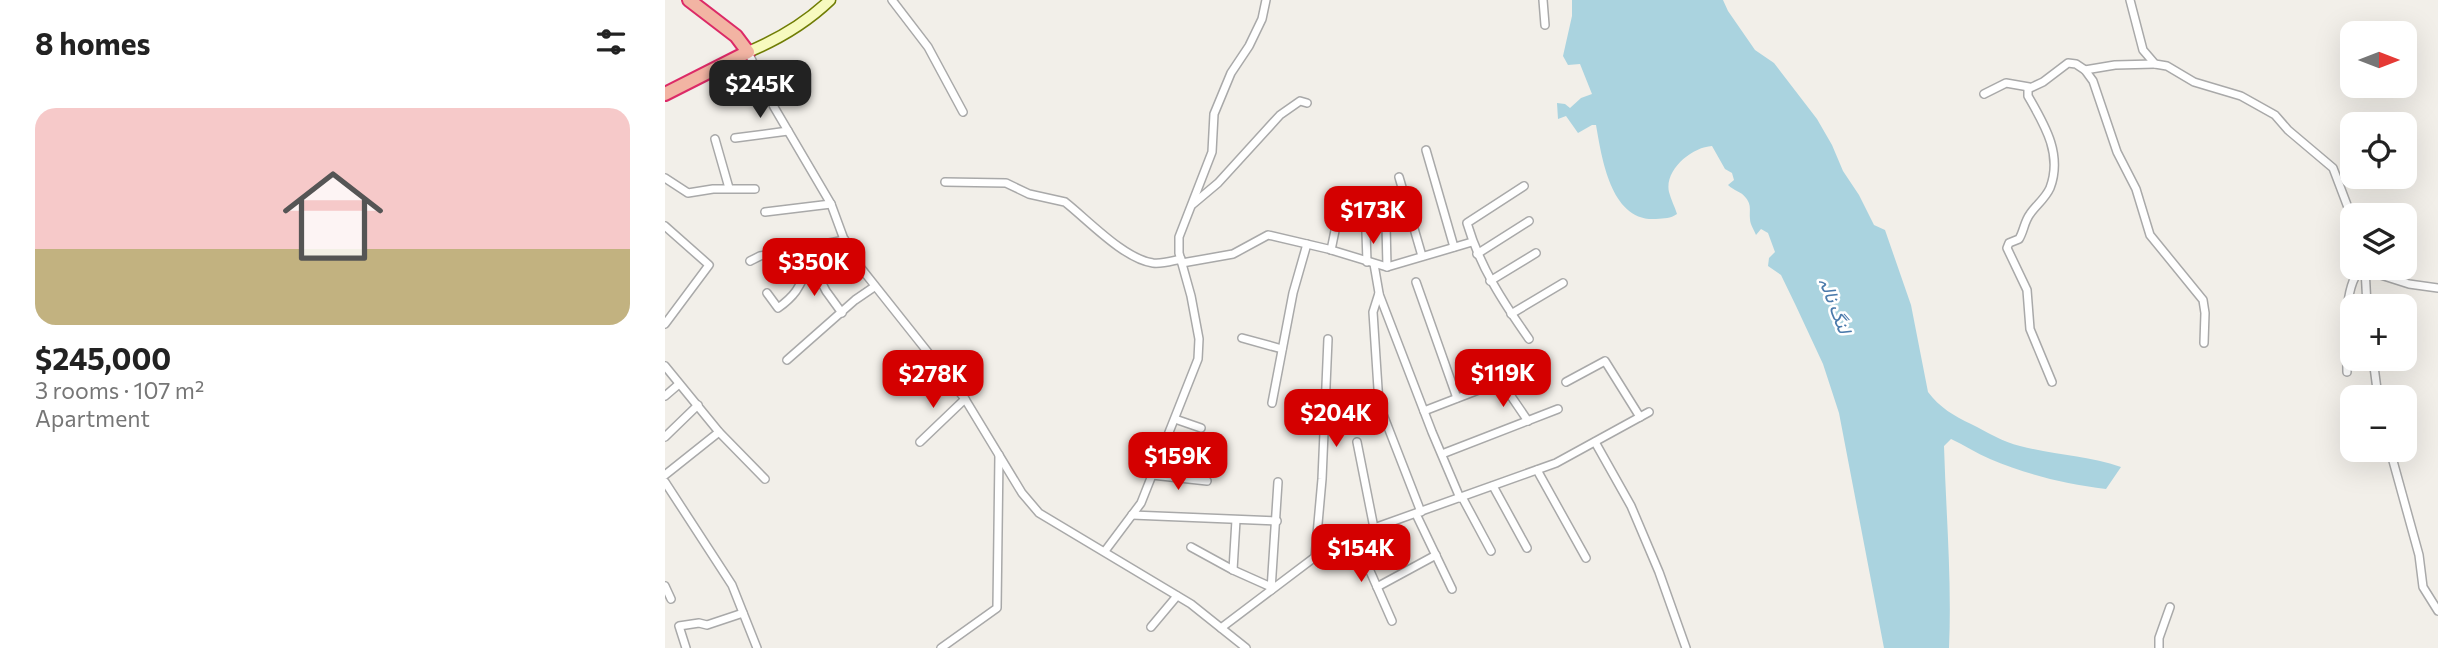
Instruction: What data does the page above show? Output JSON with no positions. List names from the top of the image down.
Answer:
{
  "water": ["لنگ نالہ"],
  "north": "right",
  "page": {
    "heading": "8 homes",
    "map_buttons": ["+", "−"],
    "price": [
      "$245K",
      "$173K",
      "$350K",
      "$119K",
      "$278K",
      "$204K",
      "$159K",
      "$154K"
    ],
    "list": [
      {
        "name": "$245,000",
        "note": "3 rooms · 107 m² · Apartment"
      }
    ]
  }
}
